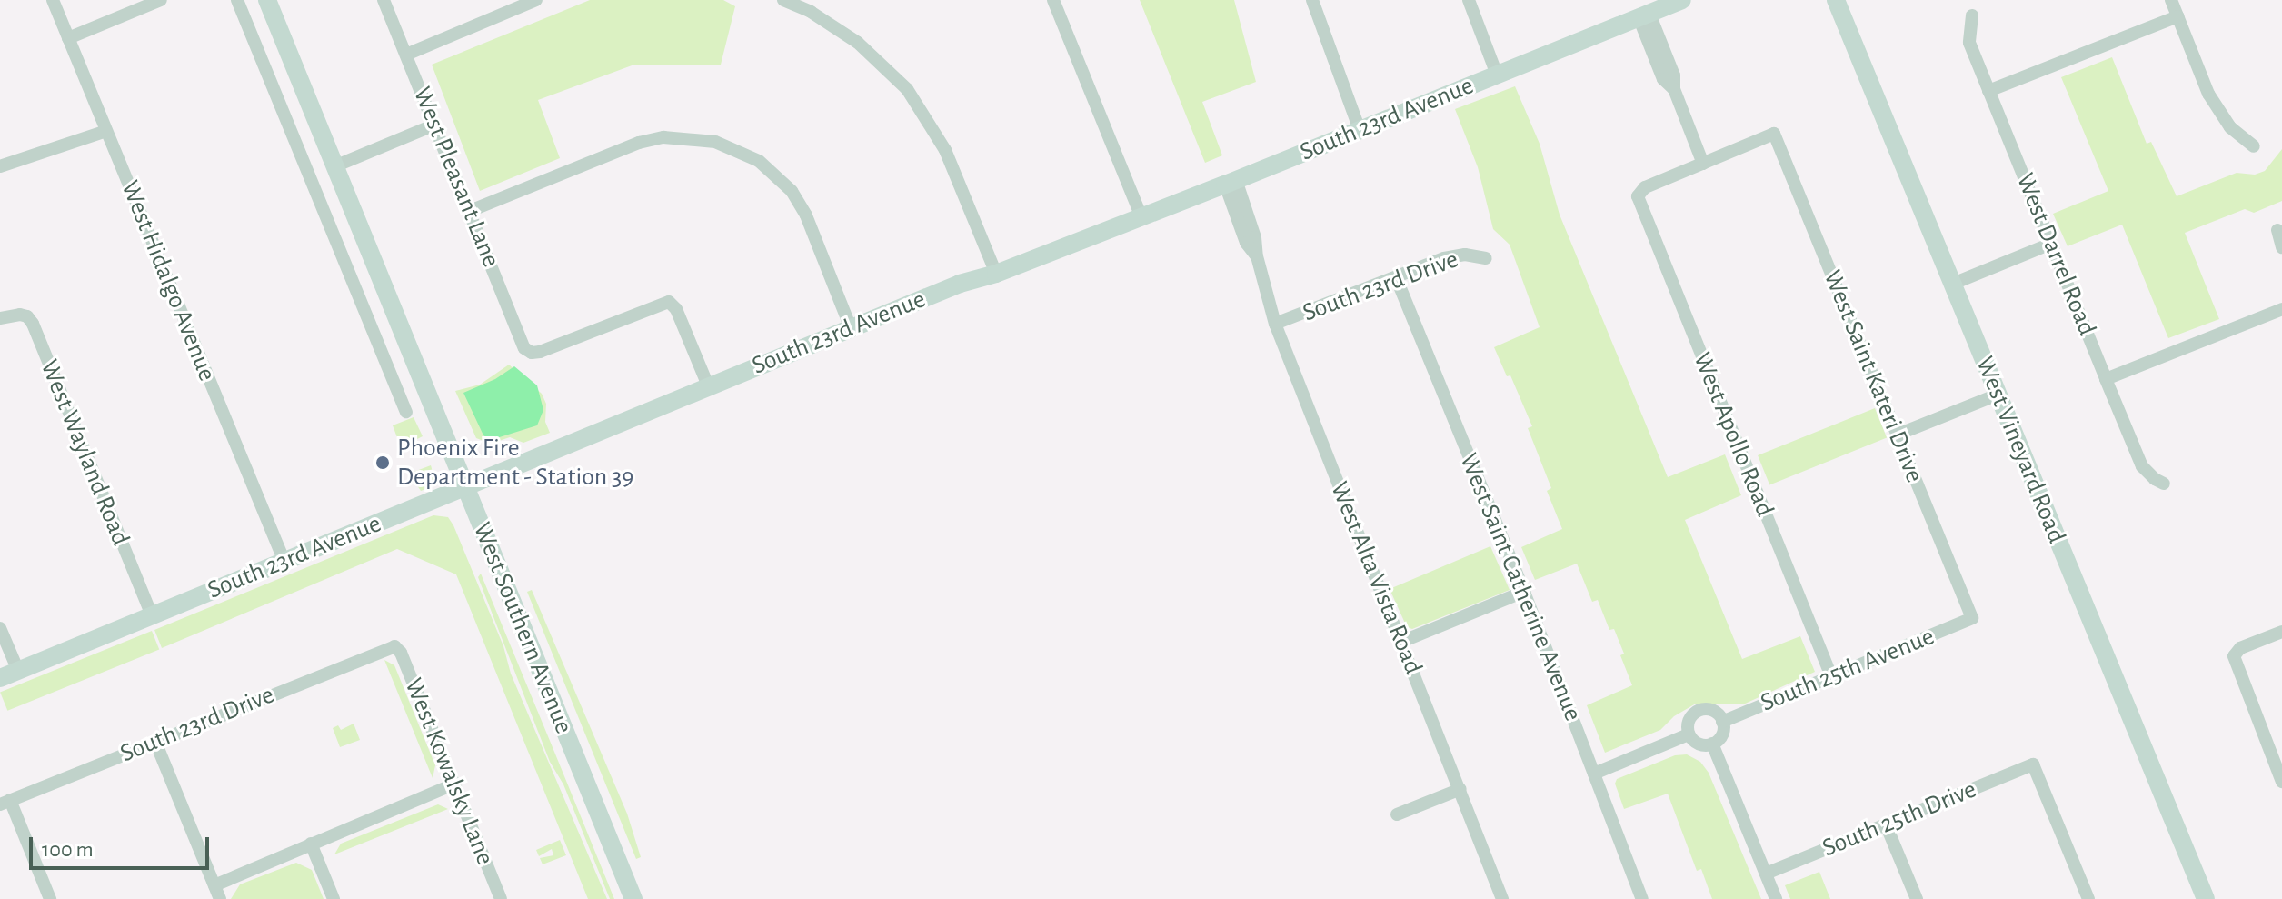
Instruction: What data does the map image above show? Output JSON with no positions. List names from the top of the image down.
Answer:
{
  "streets": {
    "street": [
      "South 23rd Avenue",
      "West Pleasant Lane",
      "West Darrel Road",
      "West Hidalgo Avenue",
      "South 23rd Drive",
      "West Saint Kateri Drive",
      "West Apollo Road",
      "West Vineyard Road",
      "West Wayland Road",
      "West Alta Vista Road",
      "West Saint Catherine Avenue",
      "West Southern Avenue",
      "South 25th Avenue",
      "West Kowalsky Lane",
      "South 25th Drive"
    ]
  },
  "crossings": [
    ["South 23rd Avenue", "West Pleasant Lane"],
    ["South 23rd Avenue", "West Hidalgo Avenue"],
    ["South 23rd Avenue", "West Wayland Road"],
    ["South 23rd Avenue", "West Alta Vista Road"],
    ["South 23rd Avenue", "West Southern Avenue"],
    ["South 23rd Drive", "West Alta Vista Road"],
    ["South 23rd Drive", "West Saint Catherine Avenue"],
    ["South 23rd Drive", "West Kowalsky Lane"],
    ["West Saint Kateri Drive", "West Apollo Road"],
    ["West Saint Kateri Drive", "South 25th Avenue"],
    ["West Apollo Road", "South 25th Avenue"]
  ],
  "places": ["Phoenix Fire Department - Station 39"],
  "scale_bar": "100 m"
}
